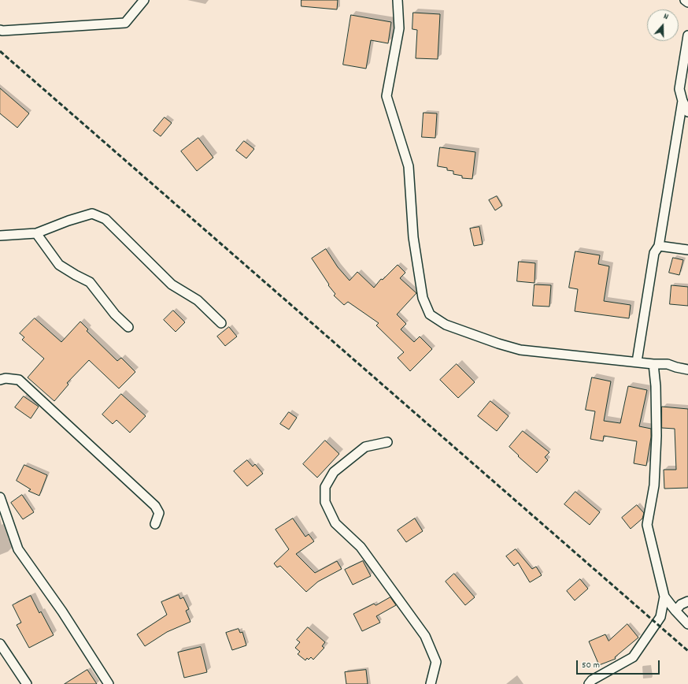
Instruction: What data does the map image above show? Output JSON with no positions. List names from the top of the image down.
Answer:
{
  "scale_bar": "50 m",
  "north": "top"
}
